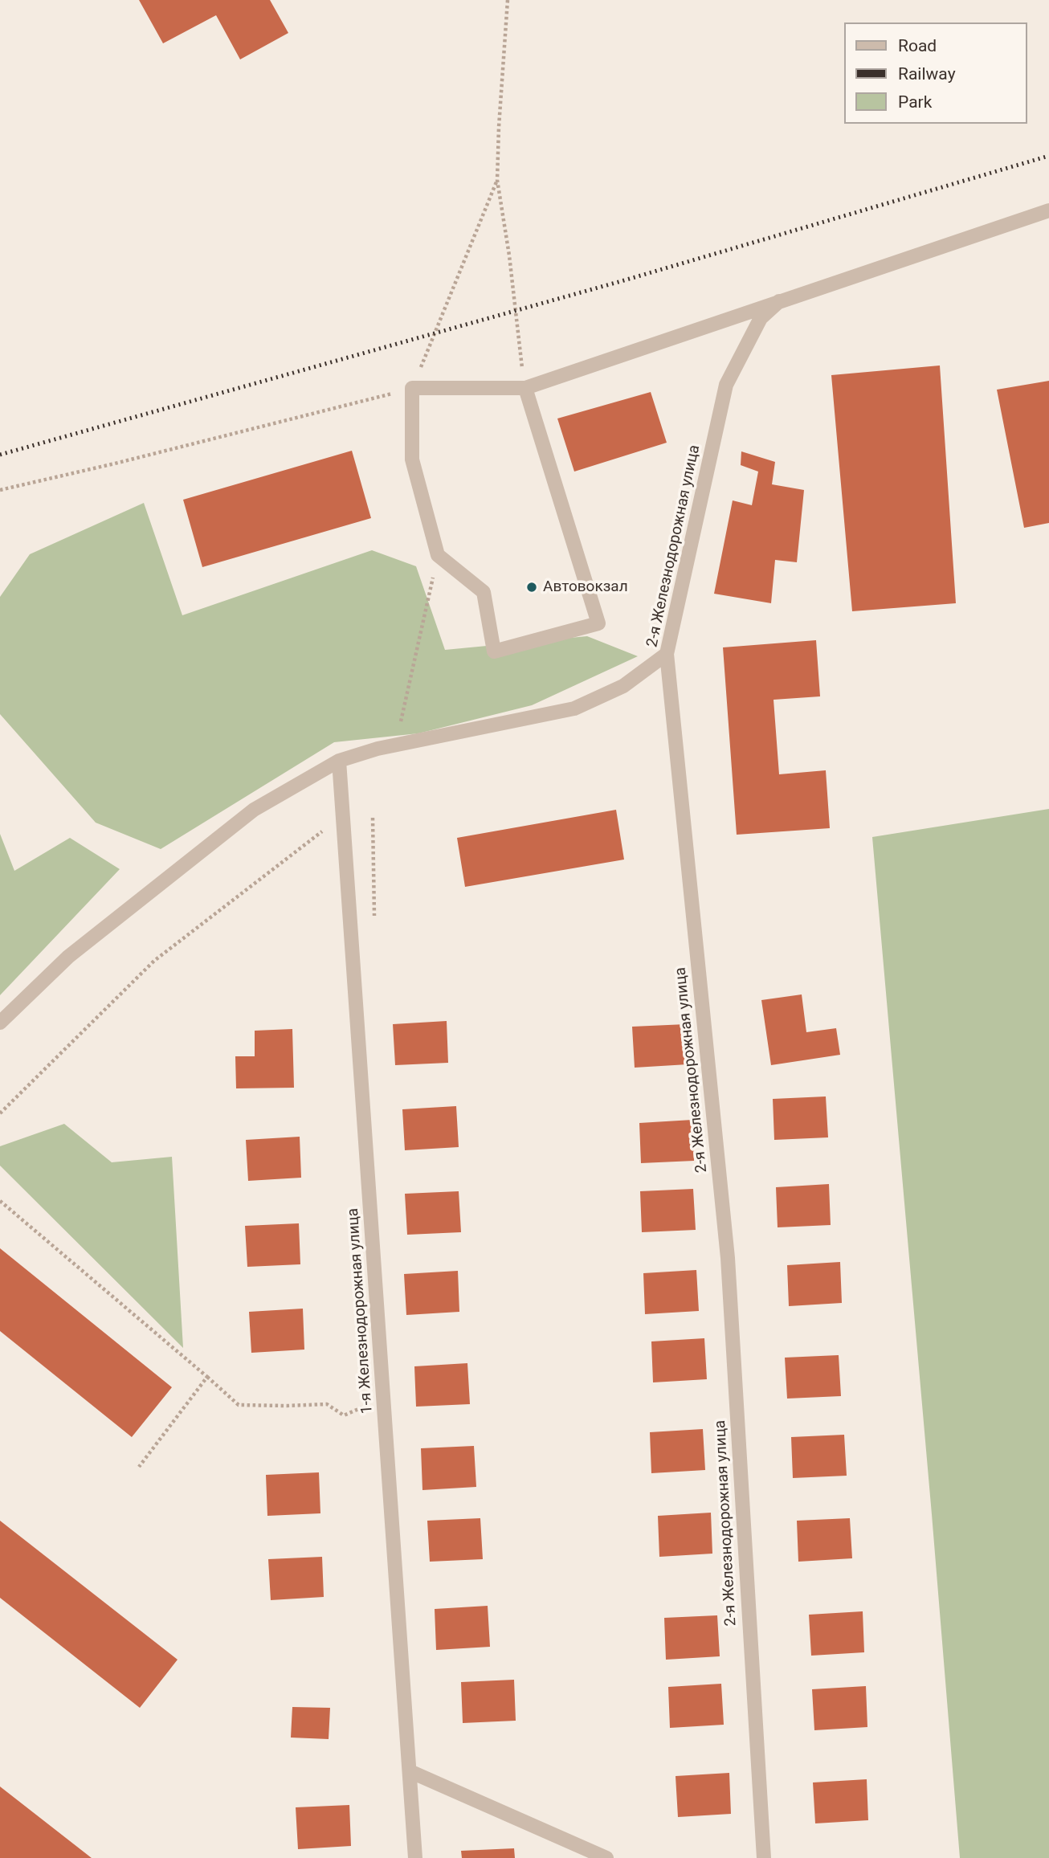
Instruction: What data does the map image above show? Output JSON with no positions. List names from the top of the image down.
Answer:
{
  "streets": {
    "street": ["2-я Железнодорожная улица", "1-я Железнодорожная улица"]
  },
  "places": ["Автовокзал"],
  "legend": ["Road", "Railway", "Park"]
}
